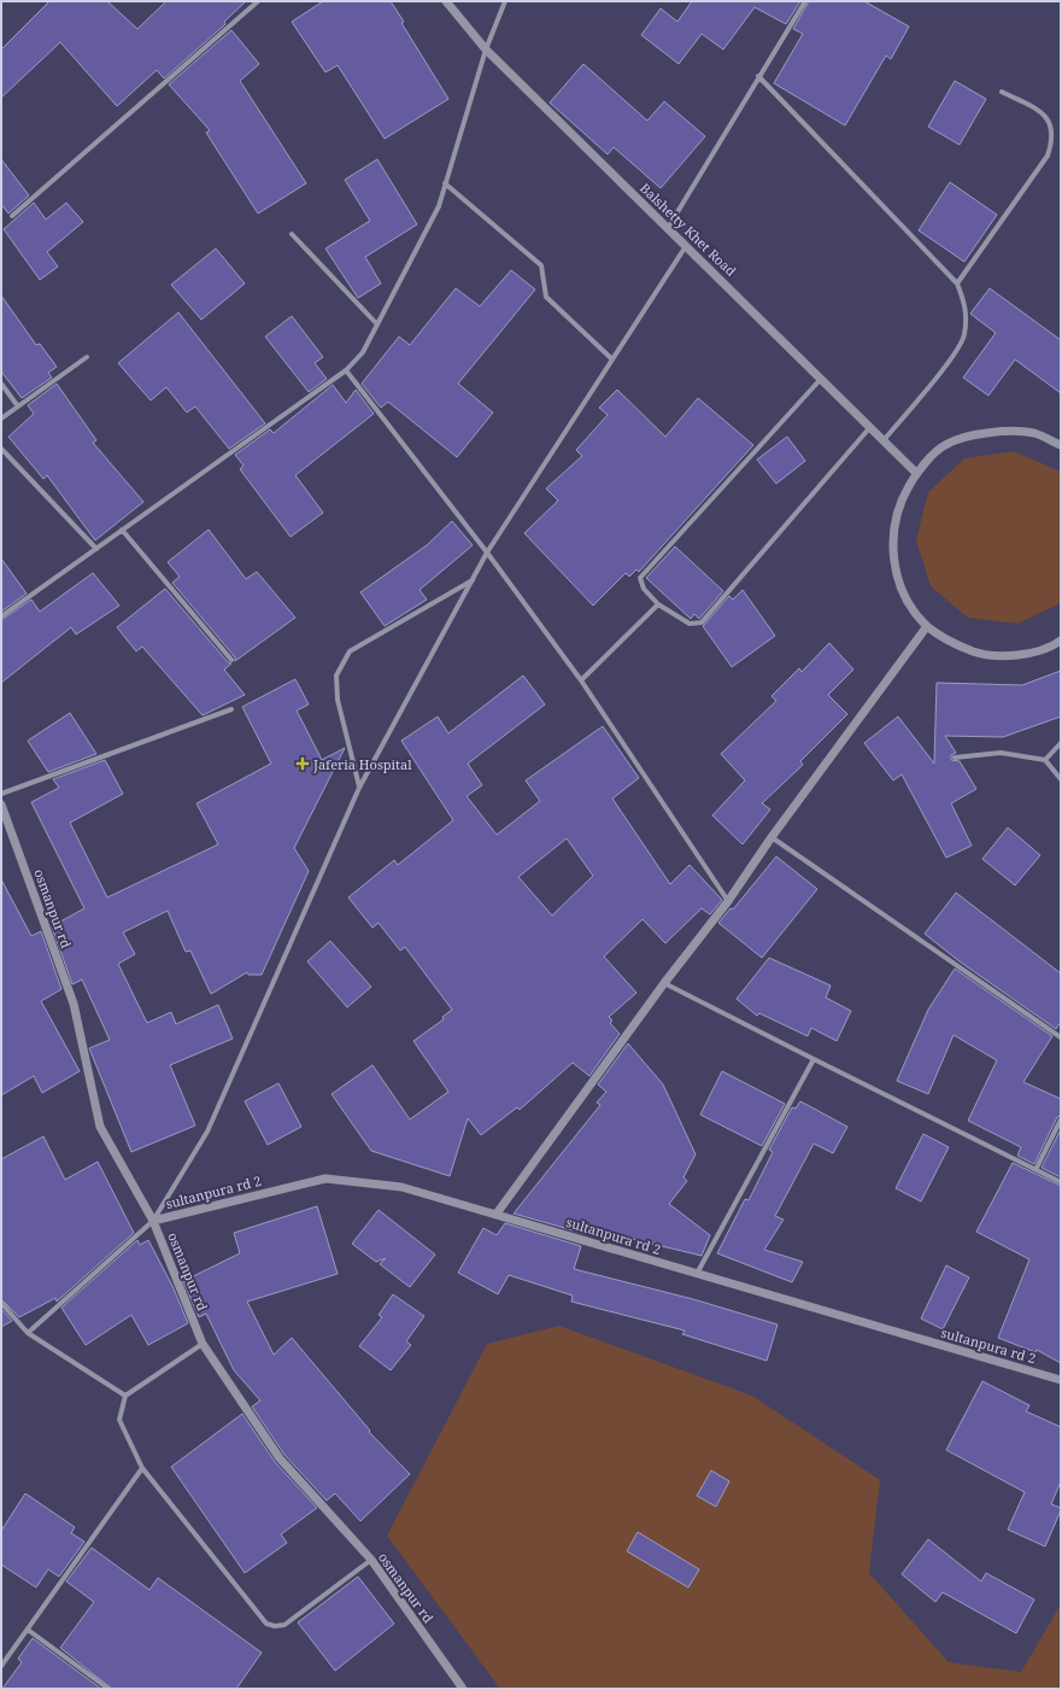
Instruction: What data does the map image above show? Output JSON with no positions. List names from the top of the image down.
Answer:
{
  "streets": {
    "street": ["Balshetty Khet Road", "osmanpur rd", "sultanpura rd 2"]
  },
  "crossings": [
    ["osmanpur rd", "sultanpura rd 2"]
  ],
  "places": {
    "health": ["Jaferia Hospital"]
  }
}
